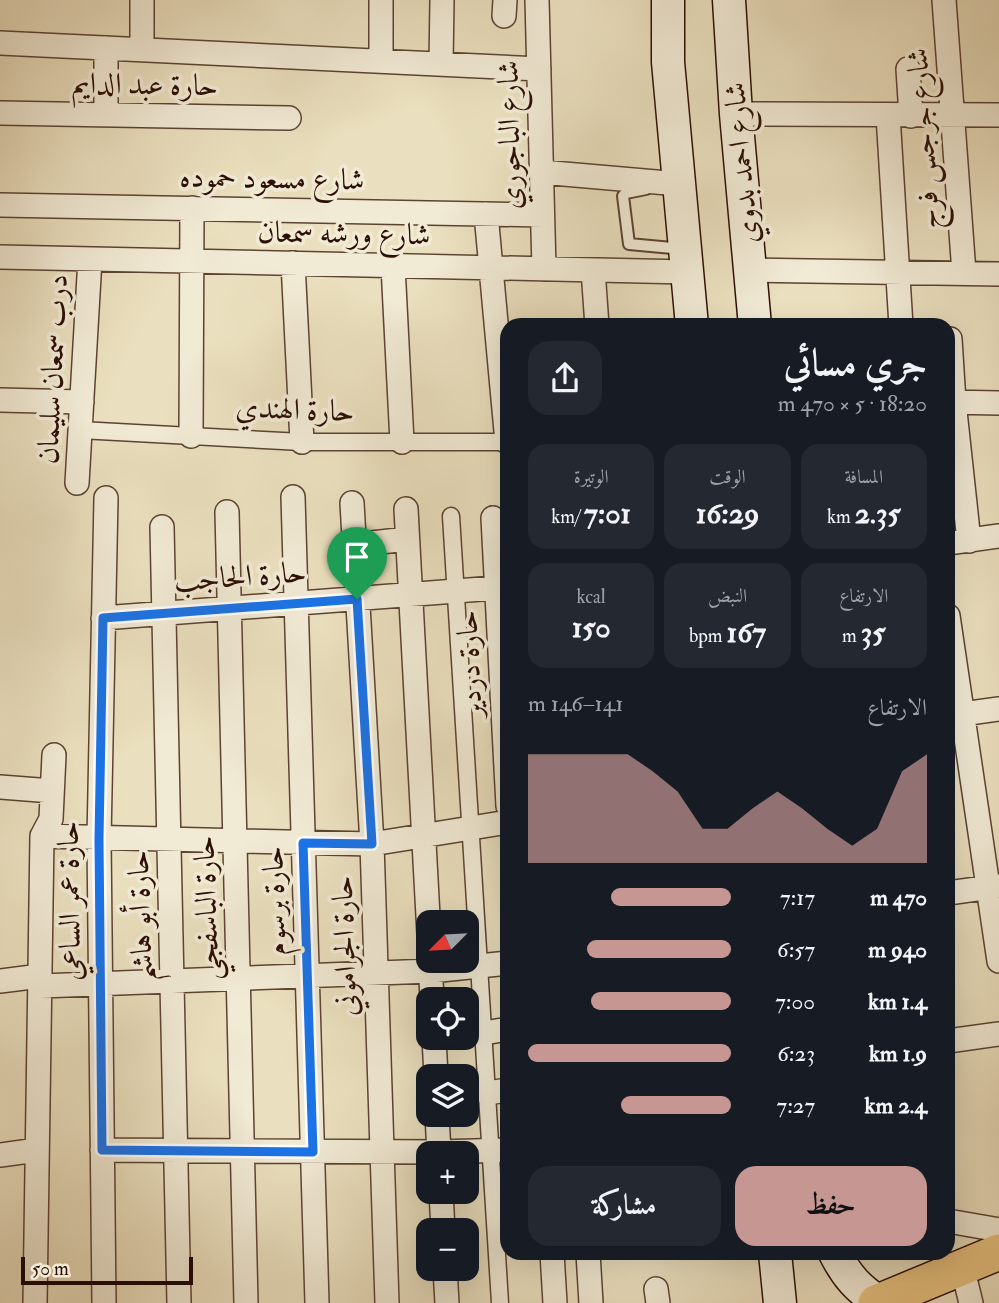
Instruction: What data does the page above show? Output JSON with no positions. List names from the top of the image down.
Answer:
{
  "streets": {
    "main road": ["شارع احمد بدوي"],
    "street": [
      "حارة عبد الدايم",
      "شارع الباجوري",
      "شارع جرجس فرج",
      "شارع مسعود حموده",
      "شارع ورشه سمعان",
      "درب سمعان سليمان",
      "حارة الهندي",
      "حارة الحاجب",
      "حارة دردير",
      "حارة عمر الساعي",
      "حارة برسوم",
      "حارة الباسفجي",
      "حارة أبو هاشم",
      "حارة الجراموني"
    ]
  },
  "crossings": [
    ["شارع الباجوري", "شارع مسعود حموده"],
    ["شارع الباجوري", "شارع ورشه سمعان"],
    ["شارع ورشه سمعان", "درب سمعان سليمان"],
    ["درب سمعان سليمان", "حارة الهندي"],
    ["حارة الحاجب", "حارة عمر الساعي"],
    ["حارة الحاجب", "حارة برسوم"],
    ["حارة الحاجب", "حارة الباسفجي"],
    ["حارة الحاجب", "حارة أبو هاشم"],
    ["حارة الحاجب", "حارة الجراموني"]
  ],
  "scale_bar": "50 m",
  "north": "bottom left",
  "page": {
    "heading": ["جري مسائي", "18:20 · 5 × 470 m"],
    "stats": [
      ["المسافة", "2.35 km"],
      ["الوقت", "16:29"],
      ["الوتيرة", "7:01 /km"],
      ["الارتفاع", "35 m"],
      ["النبض", "167 bpm"],
      ["kcal", "150"]
    ],
    "chart": ["الارتفاع", "141–146 m"],
    "list": [
      {
        "name": "470 m",
        "note": "7:17"
      },
      {
        "name": "940 m",
        "note": "6:57"
      },
      {
        "name": "1.4 km",
        "note": "7:00"
      },
      {
        "name": "1.9 km",
        "note": "6:23"
      },
      {
        "name": "2.4 km",
        "note": "7:27"
      }
    ],
    "map_buttons": ["+", "−"],
    "buttons": ["حفظ", "مشاركة"],
    "scale": "50 m"
  }
}
